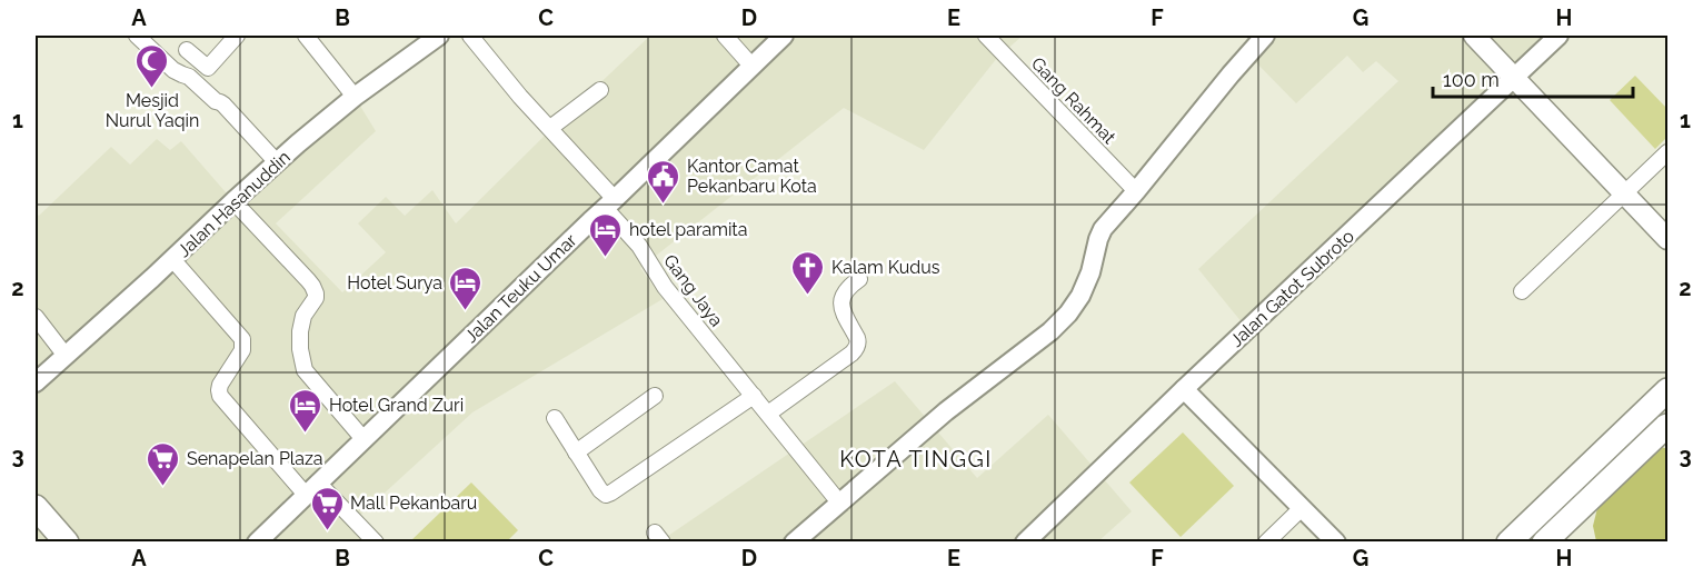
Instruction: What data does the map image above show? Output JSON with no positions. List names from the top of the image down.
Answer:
{
  "streets": {
    "street": [
      "Gang Rahmat",
      "Jalan Hasanuddin",
      "Jalan Teuku Umar",
      "Jalan Gatot Subroto",
      "Gang Jaya"
    ]
  },
  "crossings": [
    ["Jalan Teuku Umar", "Gang Jaya"]
  ],
  "districts": ["KOTA TINGGI"],
  "places": {
    "mosque": ["Mesjid Nurul Yaqin"],
    "public building": ["Kantor Camat Pekanbaru Kota"],
    "hotel": ["hotel paramita", "Hotel Surya", "Hotel Grand Zuri"],
    "church": ["Kalam Kudus"],
    "supermarket": ["Senapelan Plaza", "Mall Pekanbaru"]
  },
  "scale_bar": "100 m",
  "grid": {
    "columns": [
      "A",
      "B",
      "C",
      "D",
      "E",
      "F",
      "G",
      "H"
    ],
    "rows": ["1", "2", "3"]
  }
}
